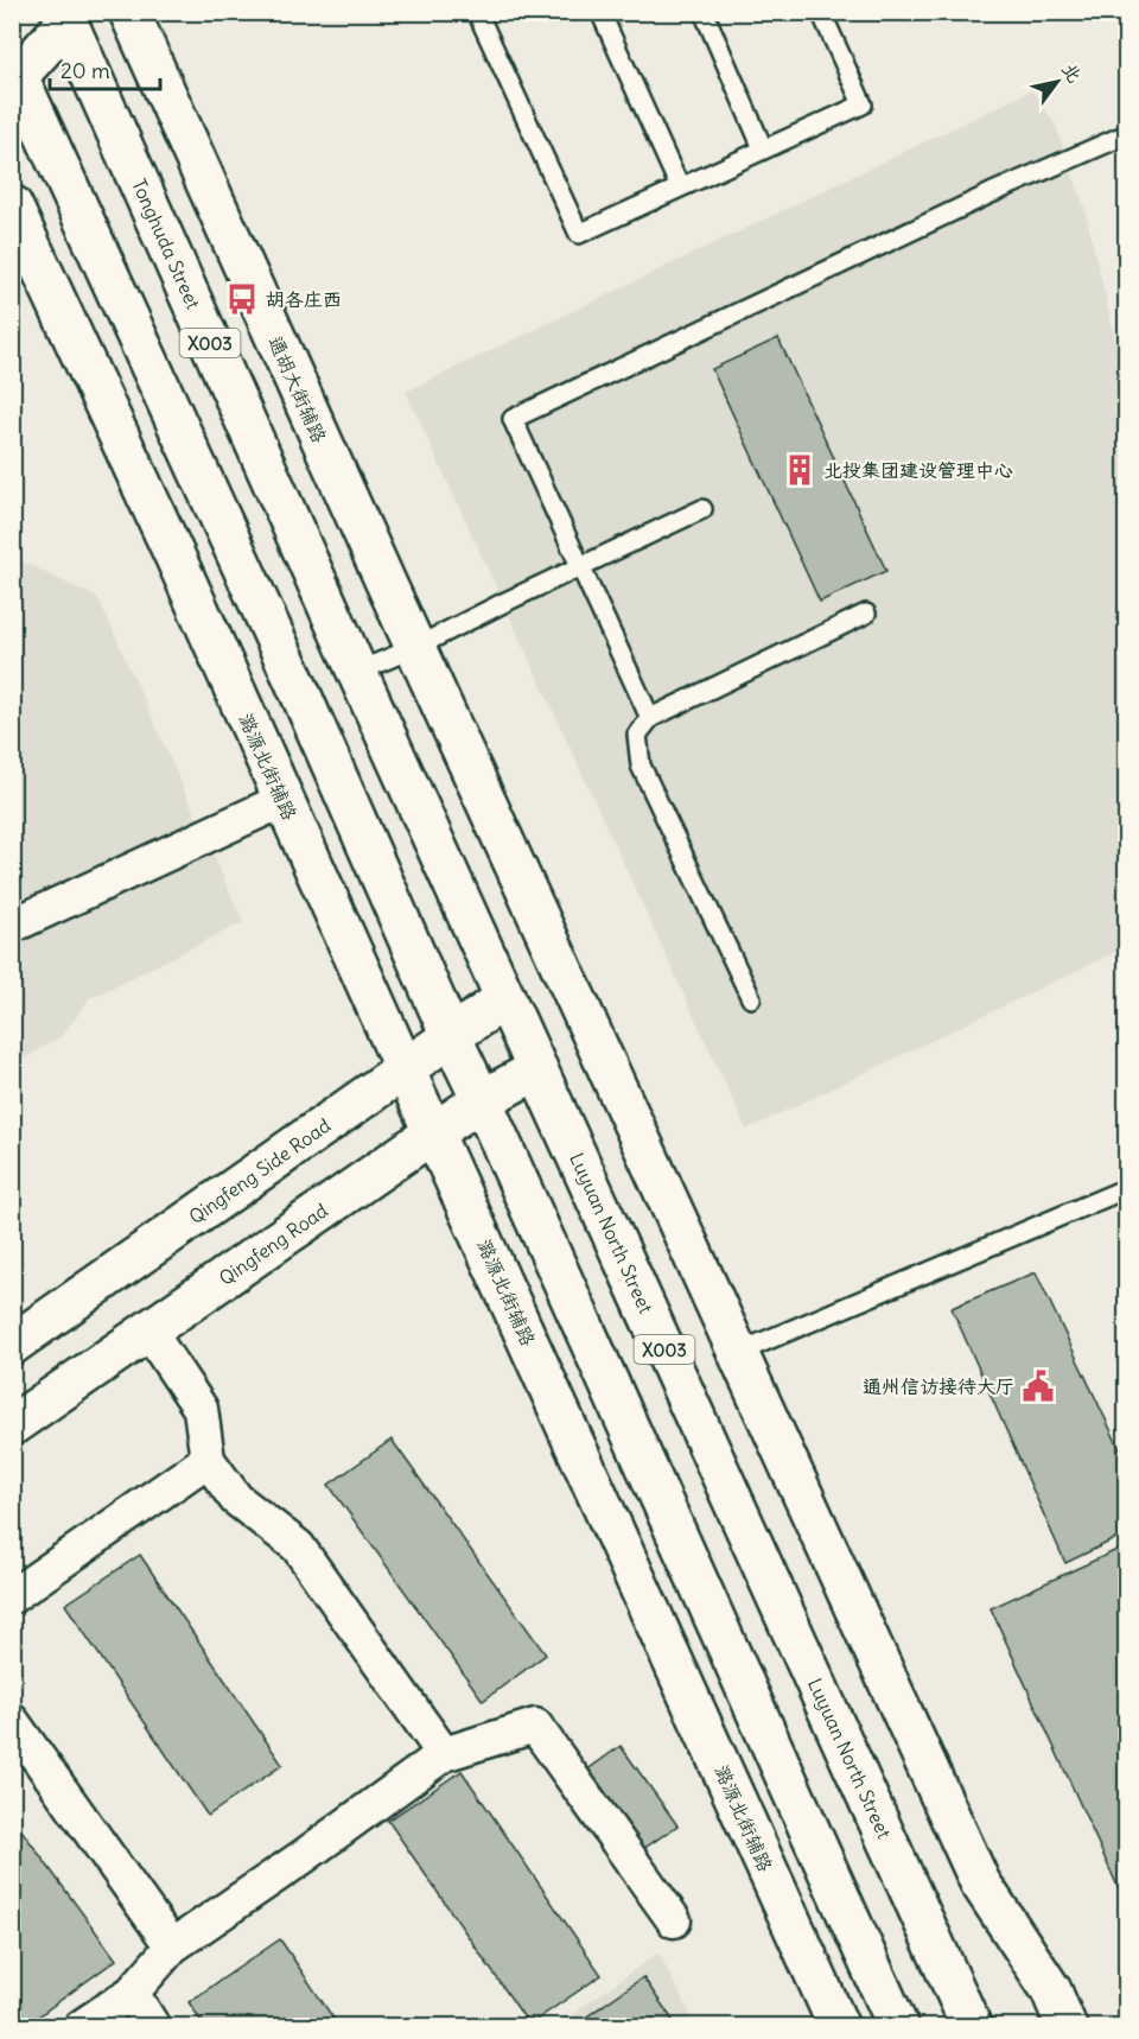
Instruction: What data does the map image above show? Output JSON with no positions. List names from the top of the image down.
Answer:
{
  "streets": {
    "street": [
      "Tonghuda Street",
      "X003",
      "通胡大街辅路",
      "潞源北街辅路",
      "Qingfeng Side Road",
      "Luyuan North Street",
      "Qingfeng Road"
    ]
  },
  "crossings": [
    ["Tonghuda Street", "Luyuan North Street"],
    ["潞源北街辅路", "Qingfeng Side Road"],
    ["潞源北街辅路", "Qingfeng Road"],
    ["Qingfeng Side Road", "Luyuan North Street"],
    ["Luyuan North Street", "Qingfeng Road"]
  ],
  "places": {
    "bus stop": ["胡各庄西"],
    "building": ["北投集团建设管理中心"],
    "public building": ["通州信访接待大厅"]
  },
  "scale_bar": "20 m",
  "north": "top right"
}
